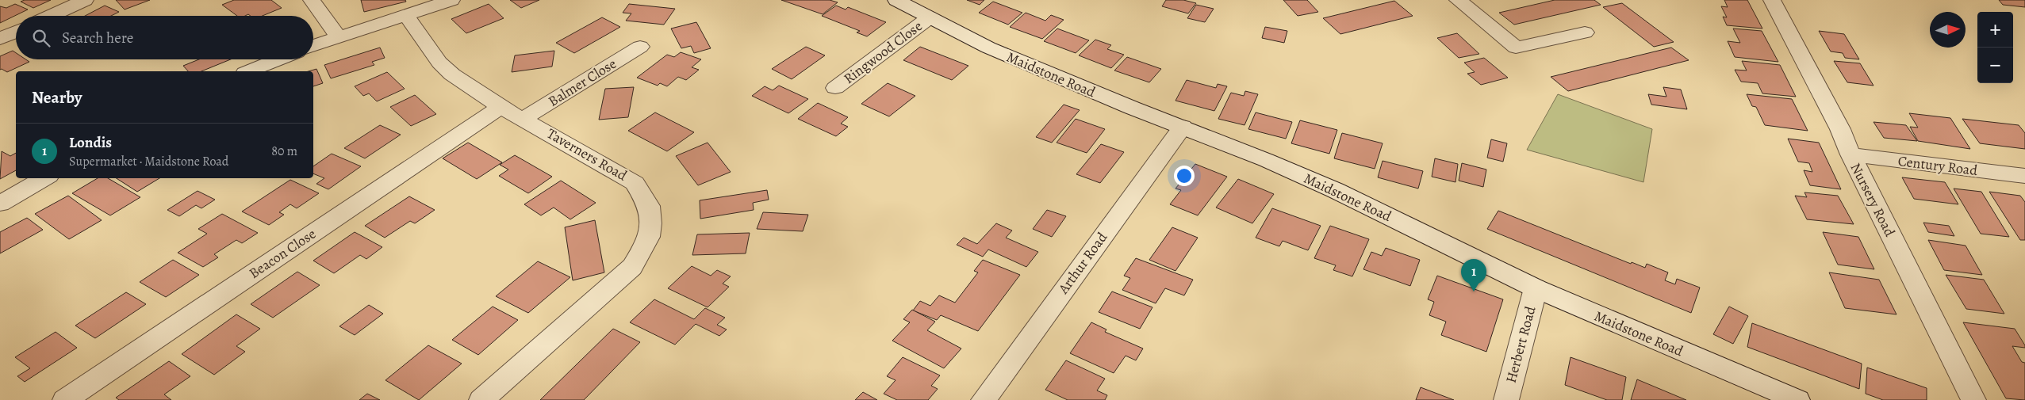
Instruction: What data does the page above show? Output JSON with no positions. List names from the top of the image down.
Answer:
{
  "streets": {
    "street": [
      "Ringwood Close",
      "Maidstone Road",
      "Balmer Close",
      "Taverners Road",
      "Century Road",
      "Nursery Road",
      "Beacon Close",
      "Arthur Road",
      "Herbert Road"
    ]
  },
  "crossings": [
    ["Ringwood Close", "Maidstone Road"],
    ["Maidstone Road", "Arthur Road"],
    ["Maidstone Road", "Herbert Road"],
    ["Balmer Close", "Taverners Road"],
    ["Taverners Road", "Beacon Close"],
    ["Century Road", "Nursery Road"]
  ],
  "north": "right",
  "page": {
    "map_buttons": ["+", "−"],
    "search": "Search here",
    "heading": "Nearby",
    "list": [
      {
        "mark": "1",
        "name": "Londis",
        "note": "Supermarket · Maidstone Road",
        "value": "80 m"
      }
    ],
    "pins": "1"
  }
}
